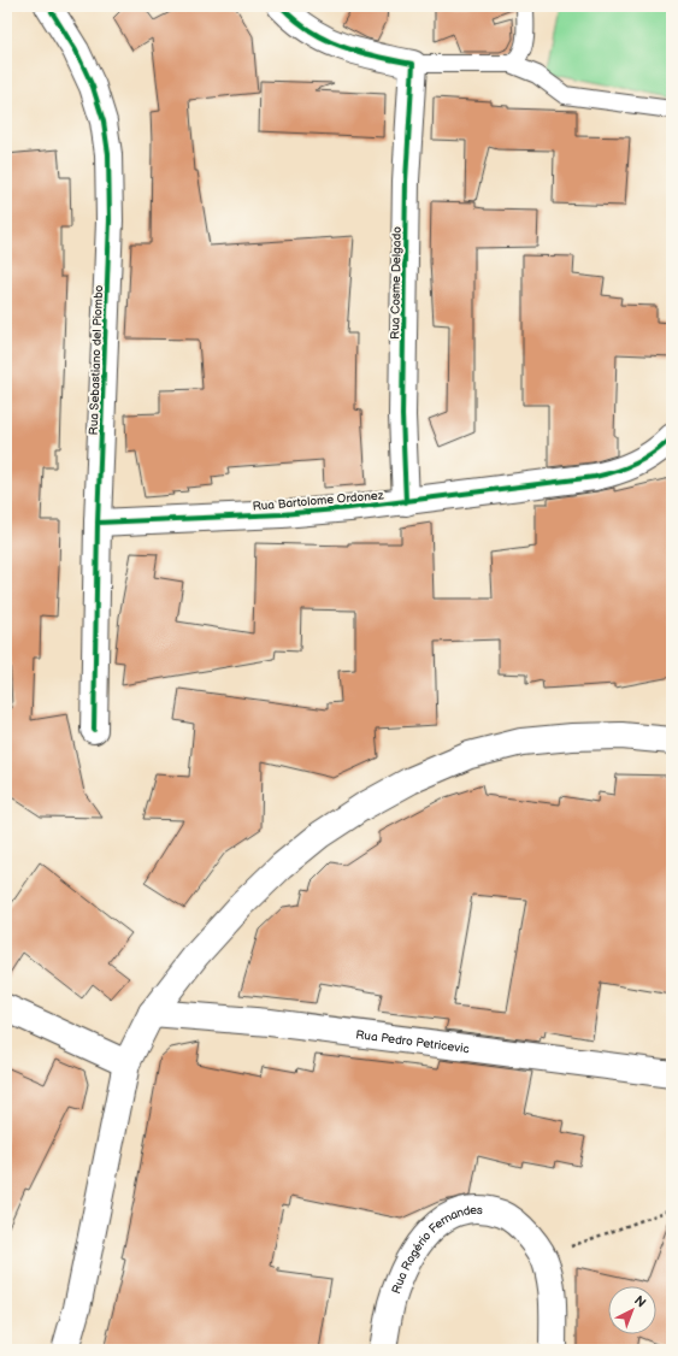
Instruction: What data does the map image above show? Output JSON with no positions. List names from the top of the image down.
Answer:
{
  "streets": {
    "street": [
      "Rua Cosme Delgado",
      "Rua Sebastiano del Piombo",
      "Rua Bartolome Ordonez",
      "Rua Pedro Petricevic",
      "Rua Rogério Fernandes"
    ]
  },
  "crossings": [
    ["Rua Cosme Delgado", "Rua Bartolome Ordonez"],
    ["Rua Sebastiano del Piombo", "Rua Bartolome Ordonez"]
  ],
  "north": "top right"
}
